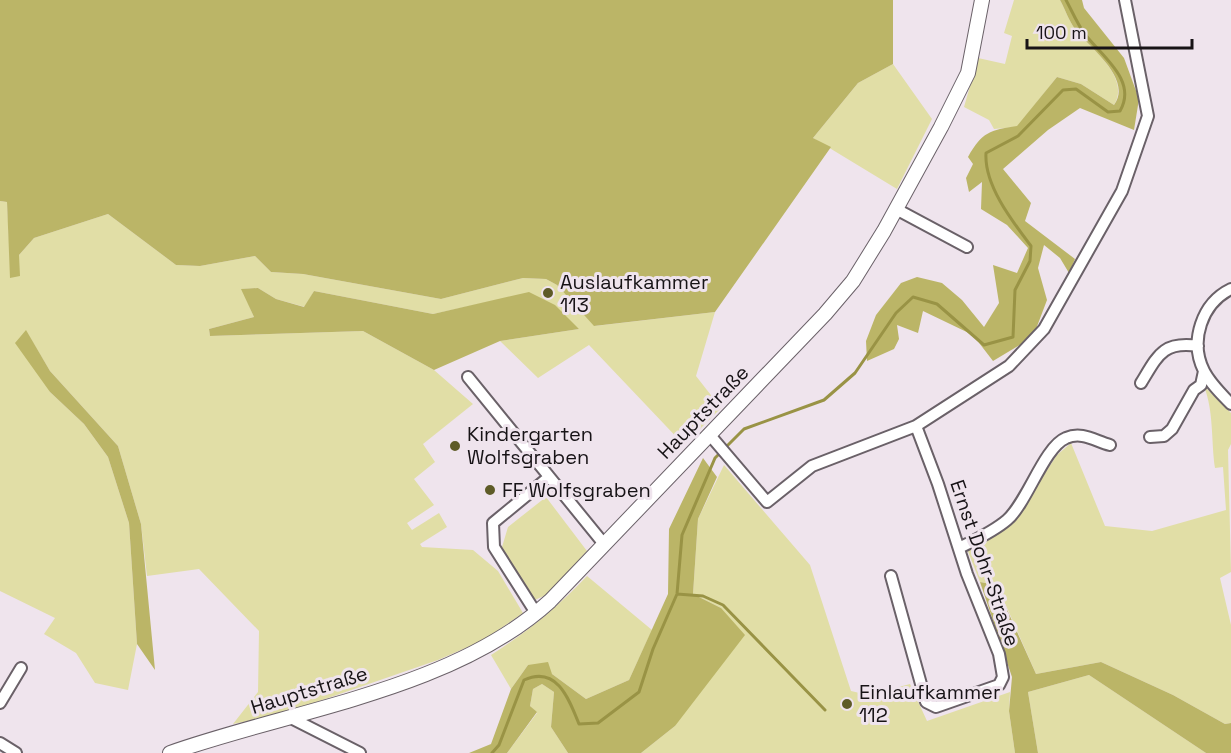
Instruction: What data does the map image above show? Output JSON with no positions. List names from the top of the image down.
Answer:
{
  "streets": {
    "main road": ["Hauptstraße"],
    "street": ["Ernst Dohr-Straße"]
  },
  "places": [
    "Auslaufkammer 113",
    "Kindergarten Wolfsgraben",
    "FF Wolfsgraben",
    "Einlaufkammer 112"
  ],
  "scale_bar": "100 m"
}
